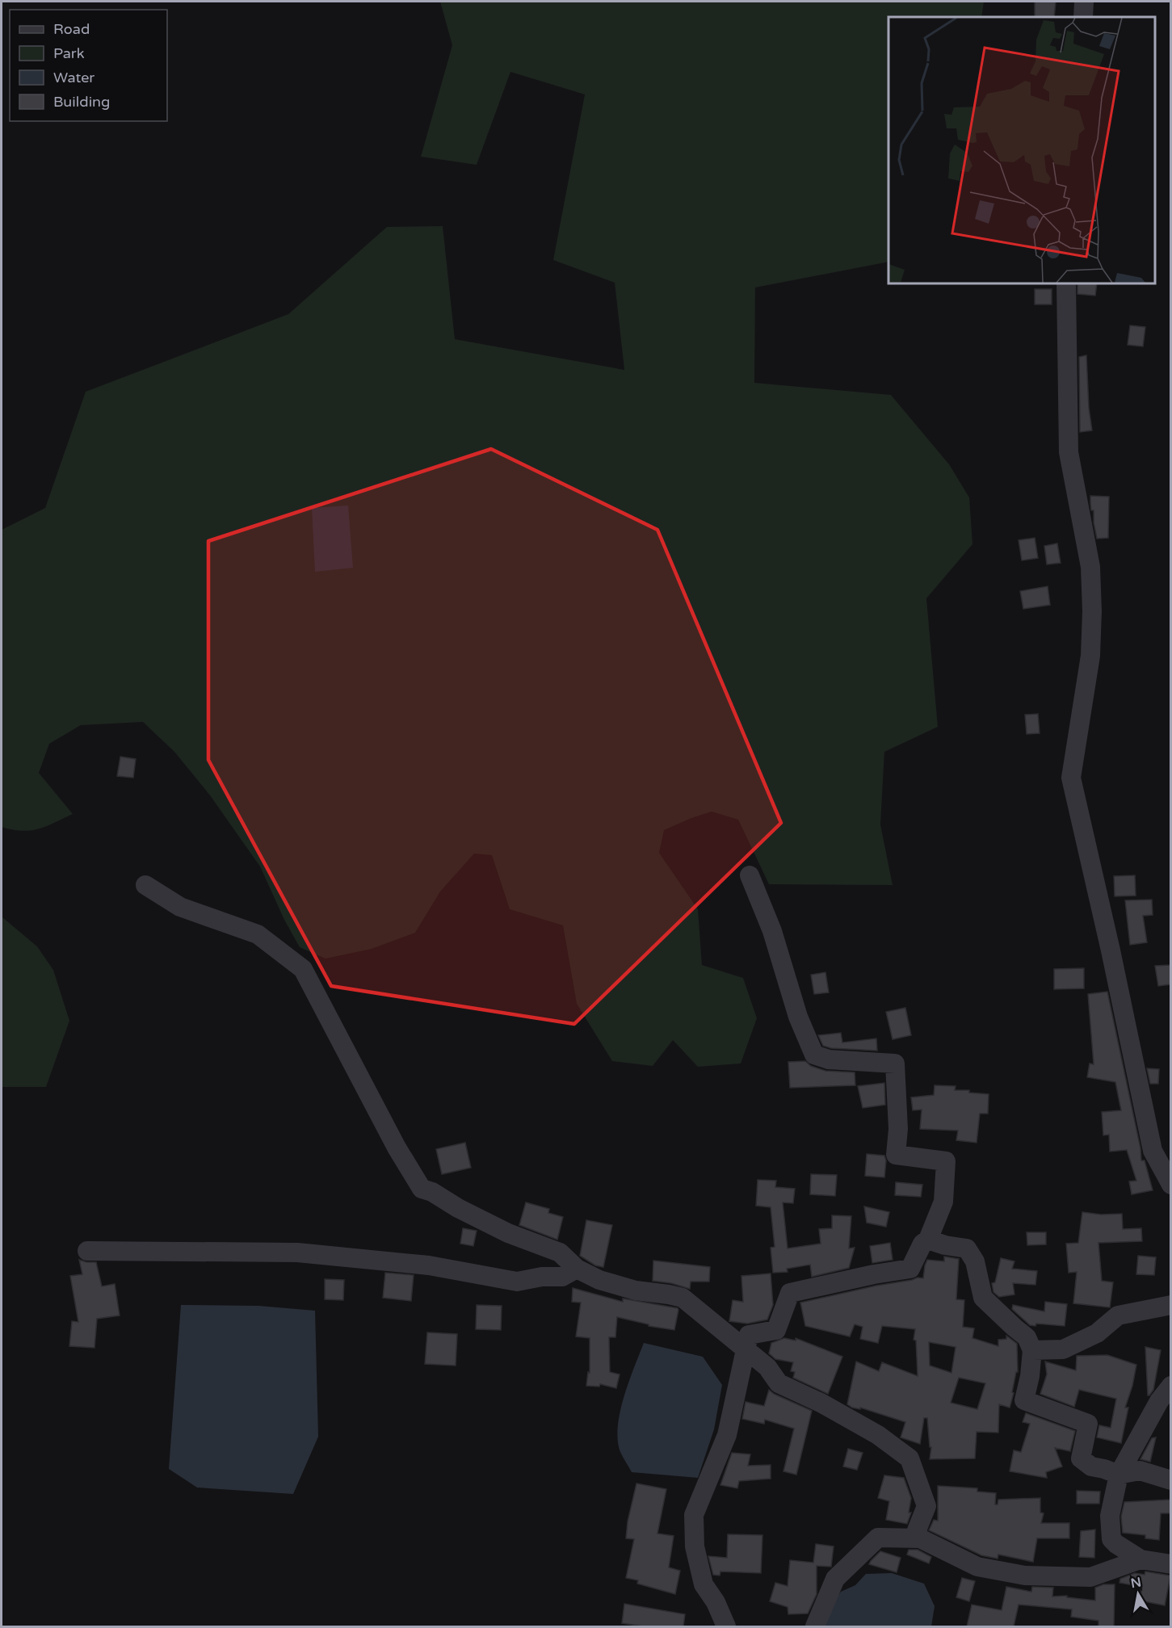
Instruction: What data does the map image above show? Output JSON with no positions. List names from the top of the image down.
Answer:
{
  "legend": [
    "Road",
    "Park",
    "Water",
    "Building"
  ],
  "north": "top"
}
